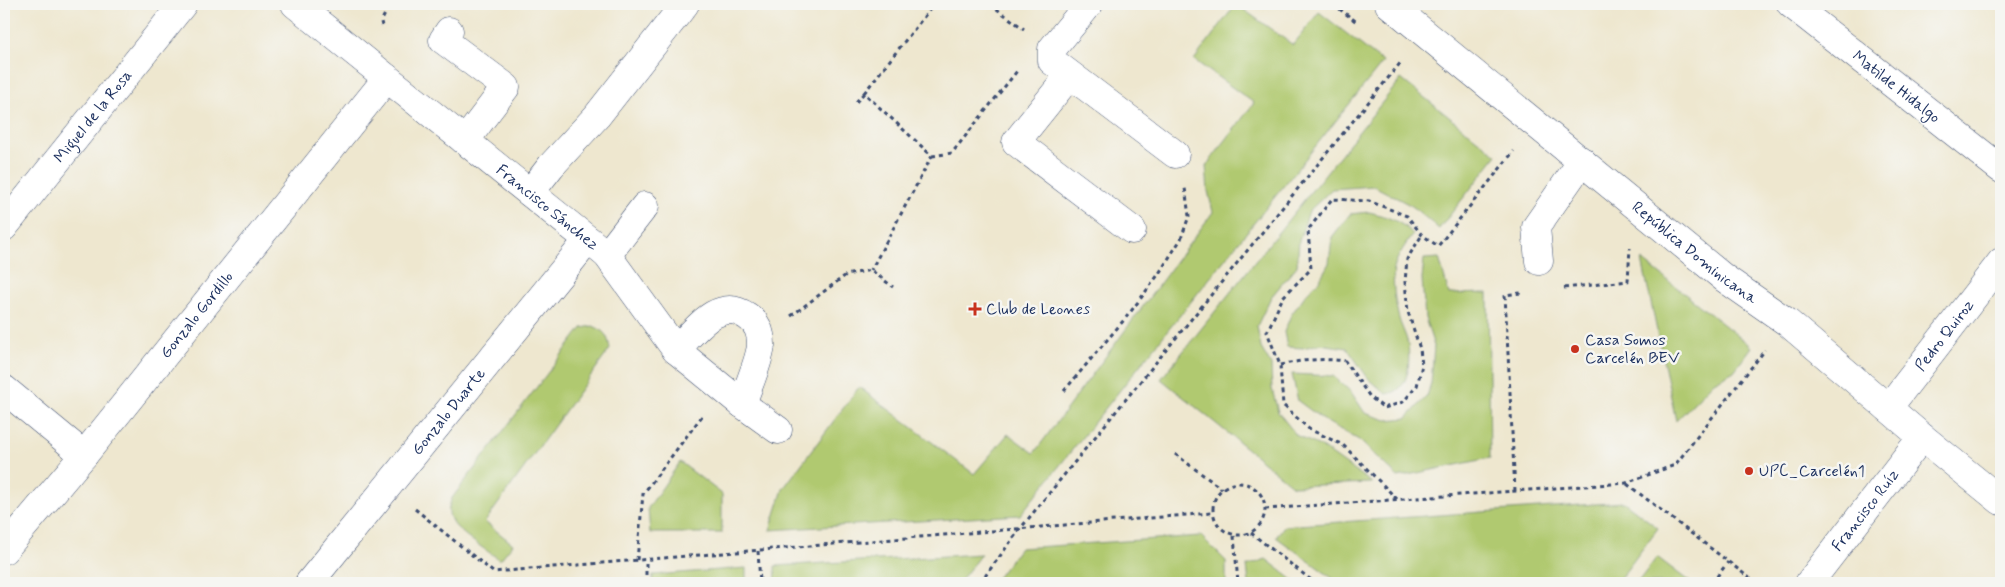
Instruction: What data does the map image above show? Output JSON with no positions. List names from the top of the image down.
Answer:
{
  "streets": {
    "street": [
      "Matilde Hidalgo",
      "Miguel de la Rosa",
      "Francisco Sánchez",
      "República Dominicana",
      "Gonzalo Gordillo",
      "Pedro Quiroz",
      "Gonzalo Duarte",
      "Francisco Ruíz"
    ]
  },
  "crossings": [
    ["Francisco Sánchez", "Gonzalo Gordillo"],
    ["Francisco Sánchez", "Gonzalo Duarte"],
    ["República Dominicana", "Pedro Quiroz"],
    ["República Dominicana", "Francisco Ruíz"]
  ],
  "places": {
    "health": ["Club de Leones"],
    "other": ["Casa Somos Carcelén BEV", "UPC_Carcelén1"]
  }
}
